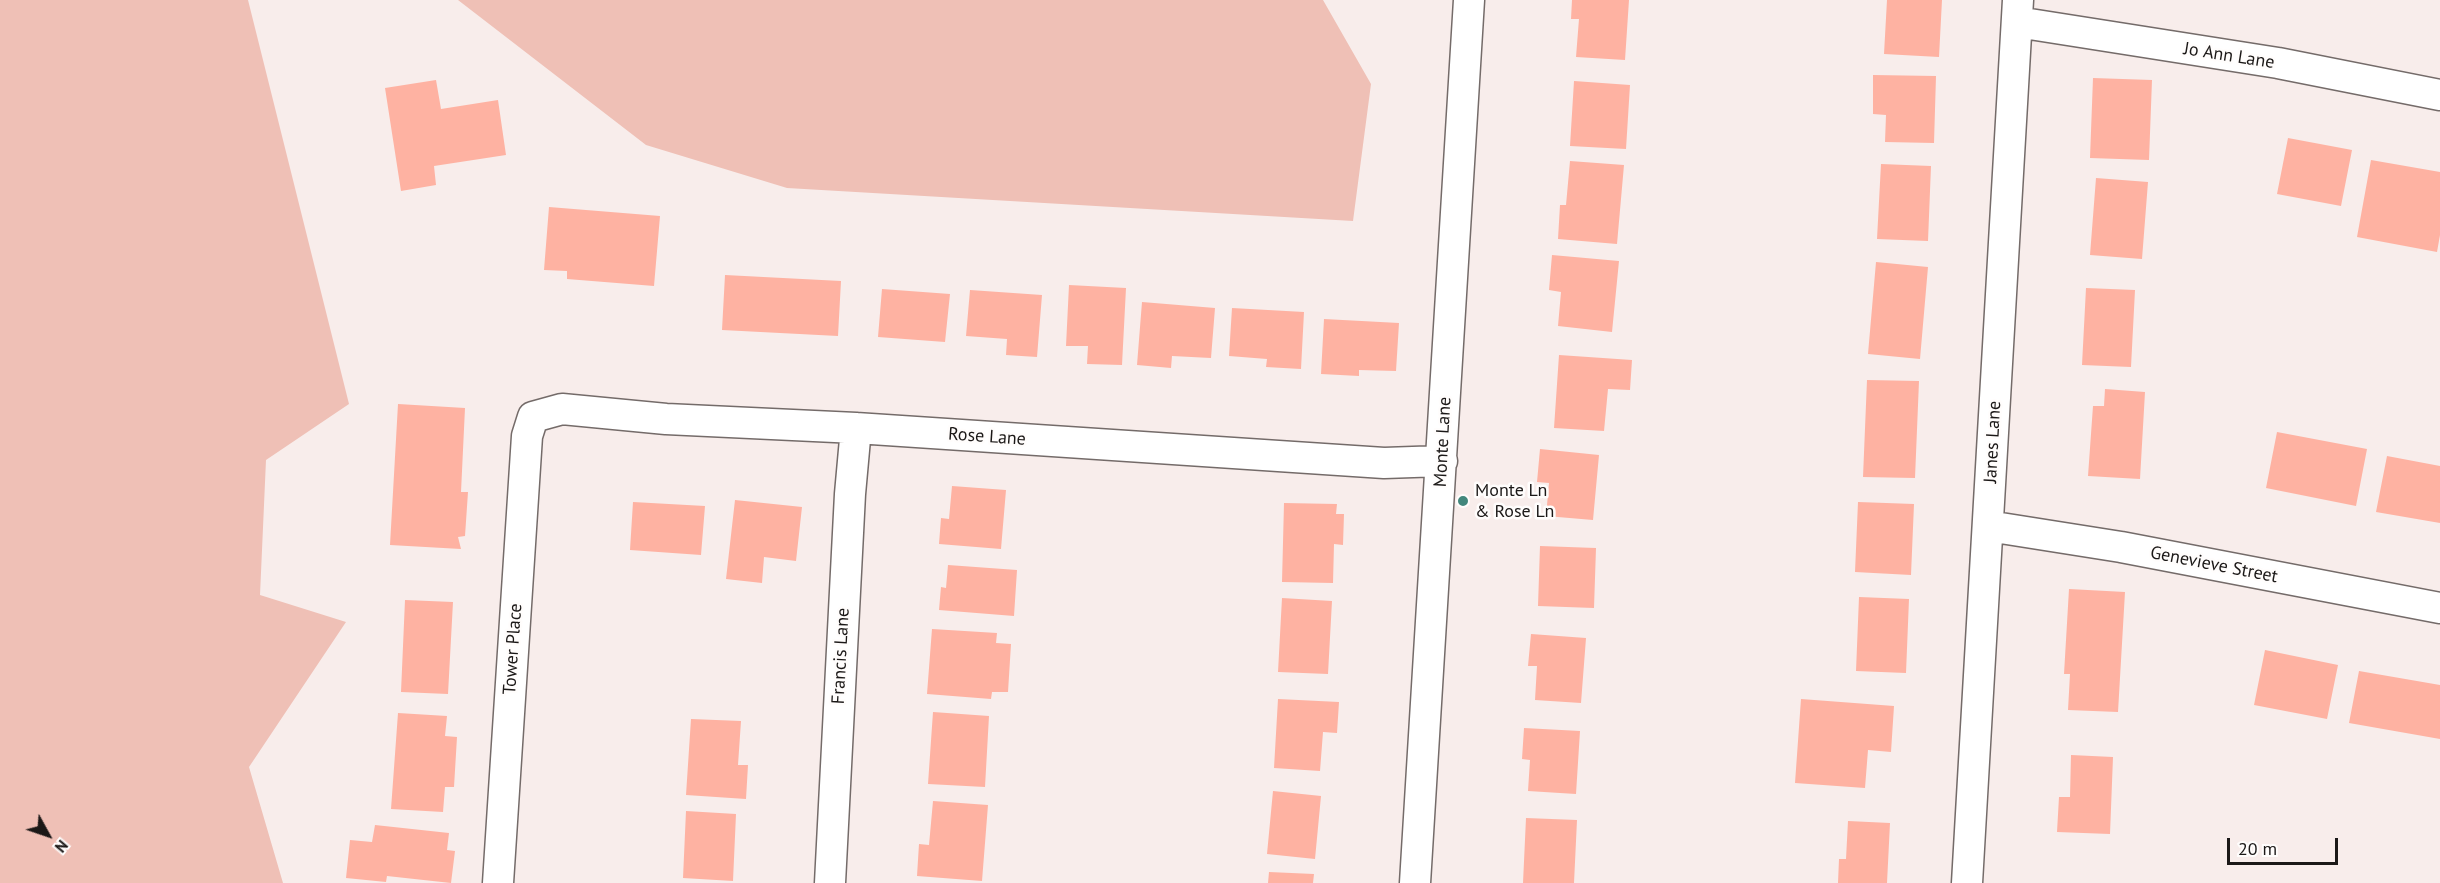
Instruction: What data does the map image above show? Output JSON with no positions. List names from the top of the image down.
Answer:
{
  "streets": {
    "street": [
      "Jo Ann Lane",
      "Rose Lane",
      "Monte Lane",
      "Janes Lane",
      "Genevieve Street",
      "Tower Place",
      "Francis Lane"
    ]
  },
  "crossings": [
    ["Jo Ann Lane", "Janes Lane"],
    ["Rose Lane", "Monte Lane"],
    ["Rose Lane", "Tower Place"],
    ["Rose Lane", "Francis Lane"],
    ["Janes Lane", "Genevieve Street"]
  ],
  "places": ["Monte Ln & Rose Ln"],
  "scale_bar": "20 m",
  "north": "bottom right"
}
